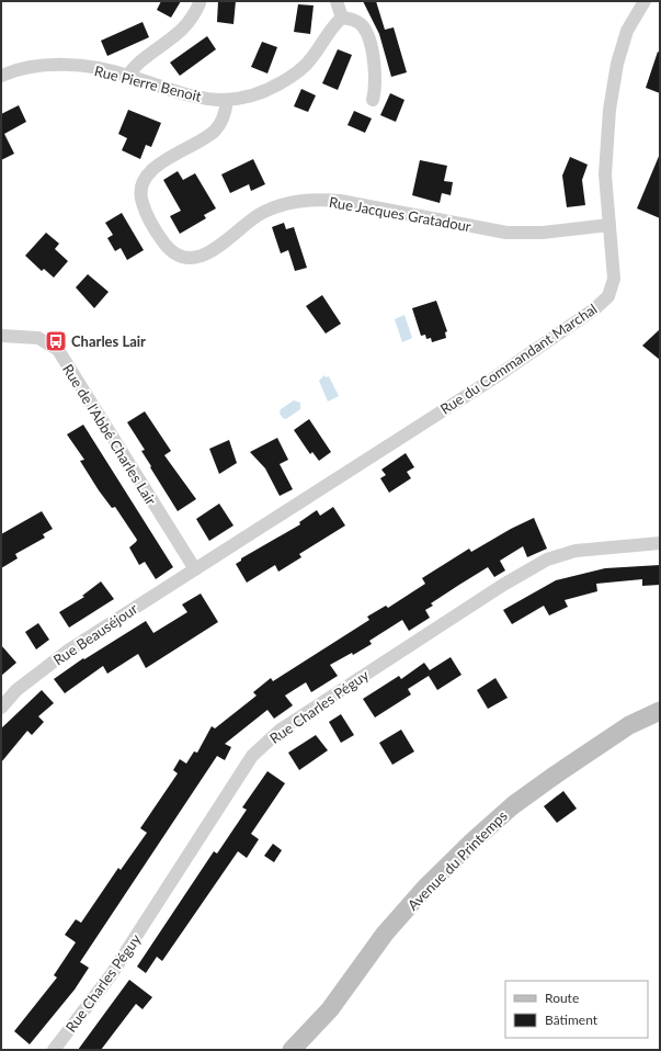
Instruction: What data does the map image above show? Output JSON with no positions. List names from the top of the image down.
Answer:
{
  "streets": {
    "street": [
      "Rue Pierre Benoit",
      "Rue Jacques Gratadour",
      "Rue du Commandant Marchal",
      "Rue de l'Abbé Charles Lair",
      "Rue Beauséjour",
      "Rue Charles Péguy",
      "Avenue du Printemps"
    ]
  },
  "crossings": [
    ["Rue Pierre Benoit", "Rue Jacques Gratadour"],
    ["Rue Jacques Gratadour", "Rue du Commandant Marchal"],
    ["Rue du Commandant Marchal", "Rue de l'Abbé Charles Lair"],
    ["Rue du Commandant Marchal", "Rue Beauséjour"],
    ["Rue de l'Abbé Charles Lair", "Rue Beauséjour"]
  ],
  "places": {
    "bus stop": ["Charles Lair"]
  },
  "legend": ["Route", "Bâtiment"]
}
